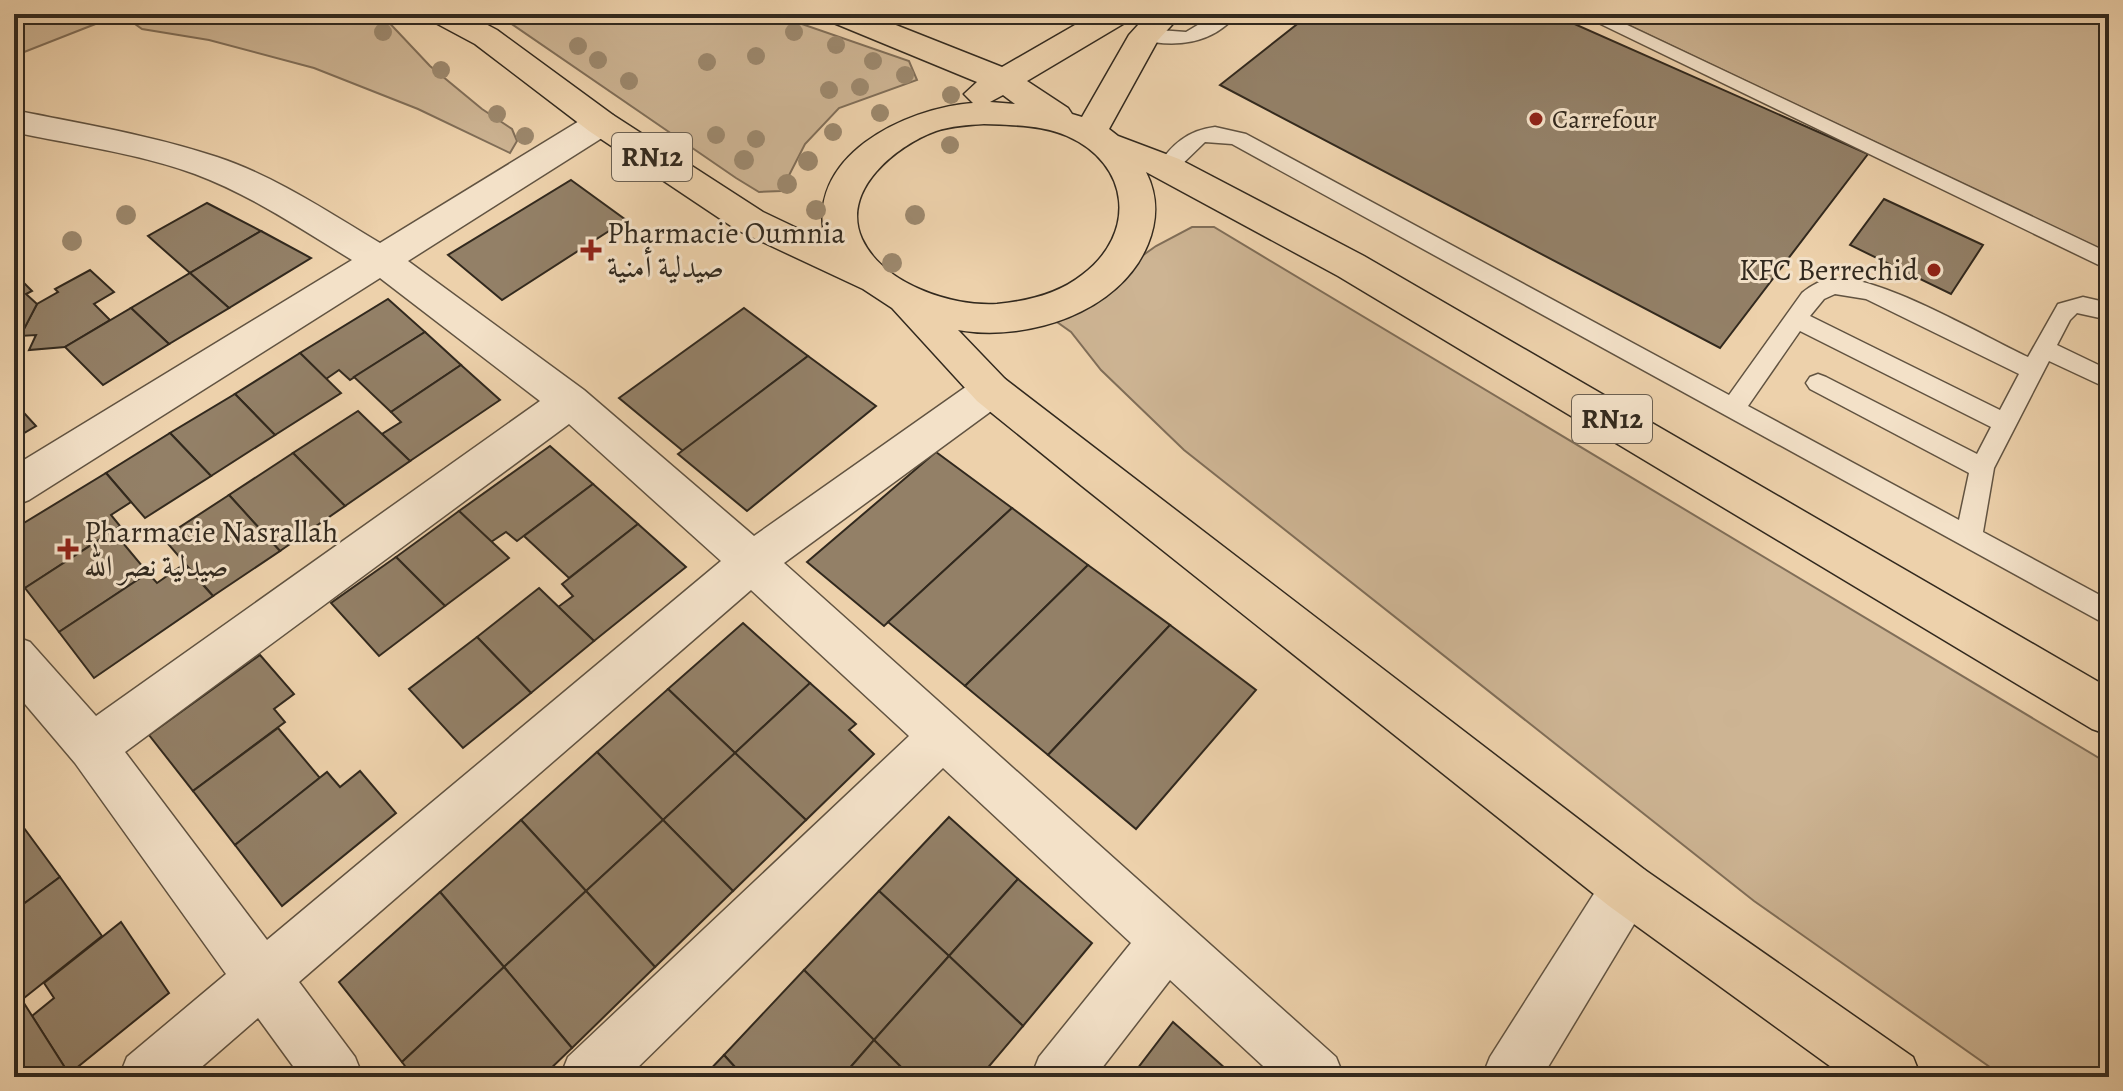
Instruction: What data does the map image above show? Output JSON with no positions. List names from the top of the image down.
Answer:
{
  "streets": {
    "main road": ["RN12"]
  },
  "places": {
    "other": ["Carrefour", "KFC Berrechid"],
    "health": ["Pharmacie Oumnia صيدلية أمنية", "Pharmacie Nasrallah صيدلية نصر الله"]
  }
}
